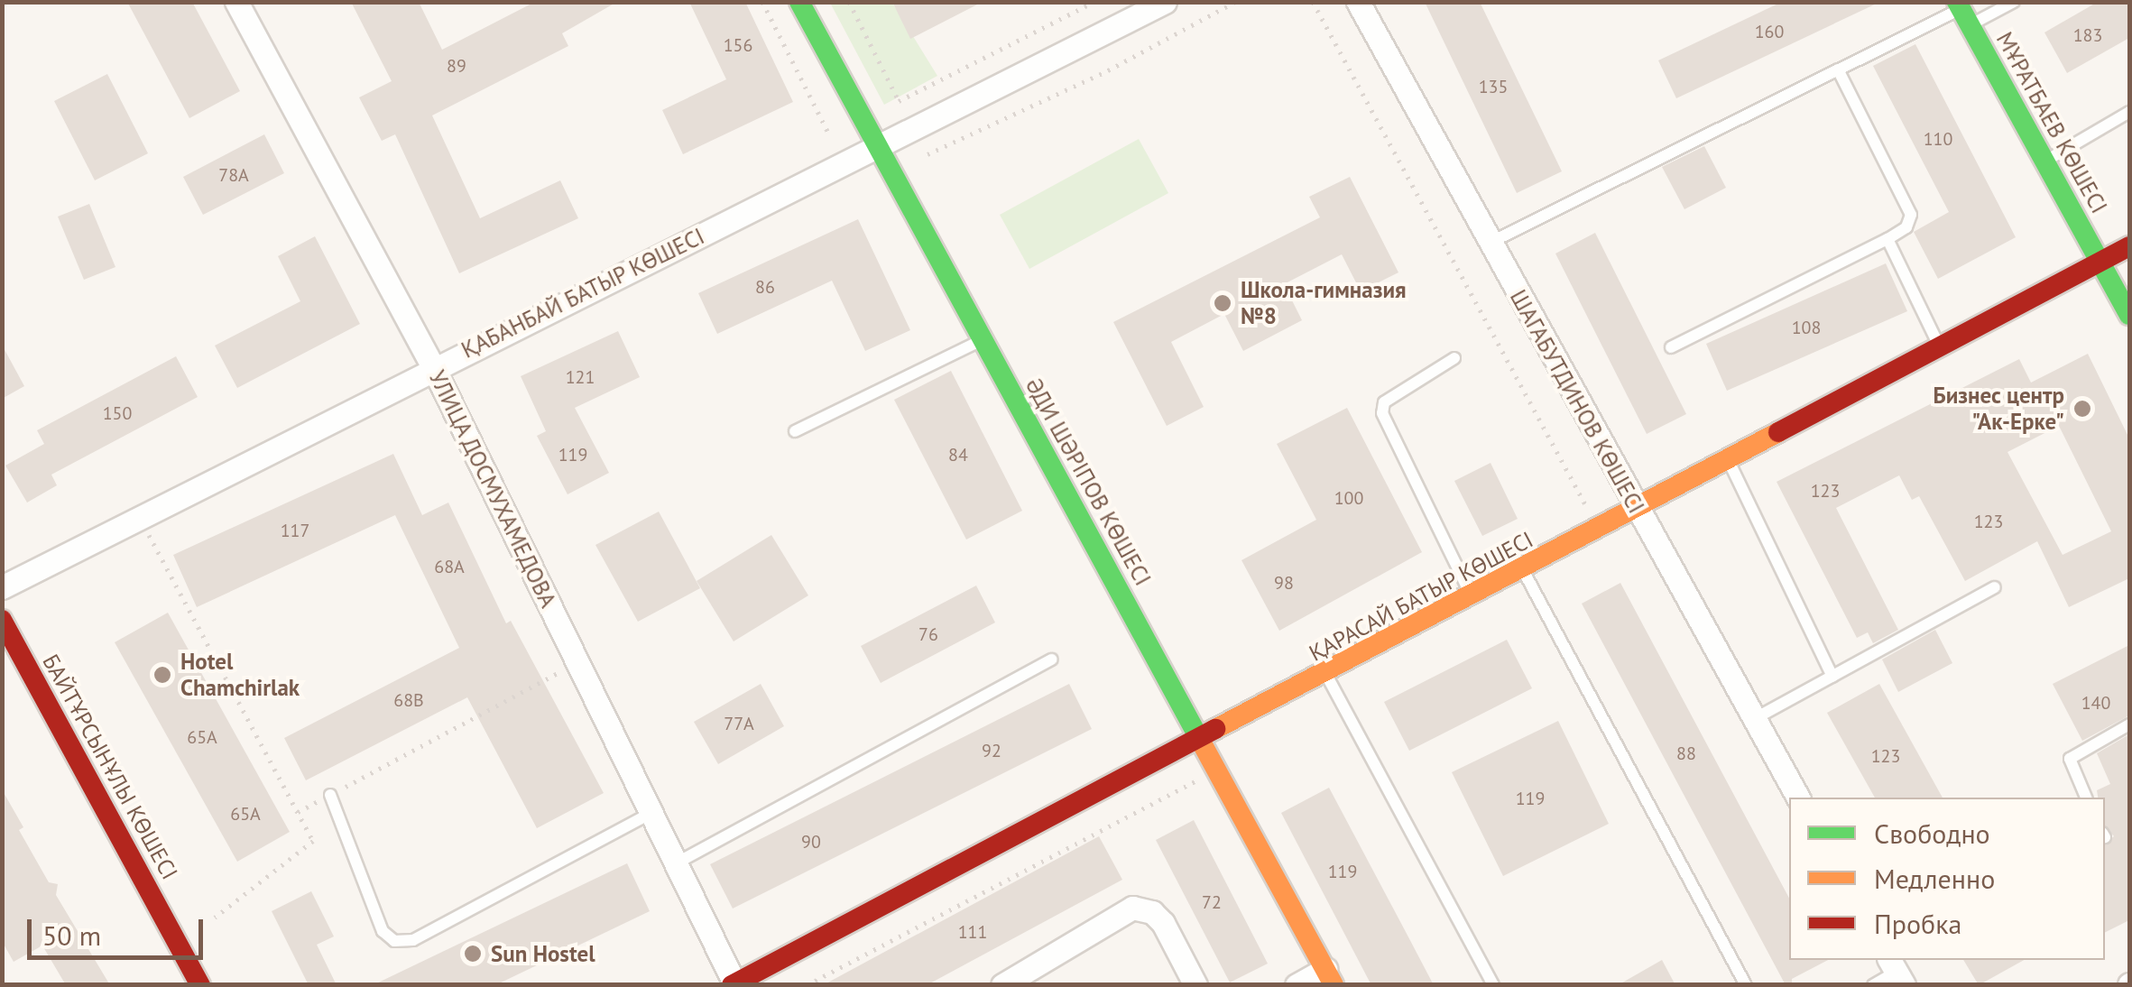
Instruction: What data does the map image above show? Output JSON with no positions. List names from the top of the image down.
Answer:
{
  "streets": {
    "street": [
      "МҰРАТБАЕВ КӨШЕСІ",
      "ҚАБАНБАЙ БАТЫР КӨШЕСІ",
      "ШАГАБУТДИНОВ КӨШЕСІ",
      "ӘДИ ШӘРІПОВ КӨШЕСІ",
      "УЛИЦА ДОСМУХАМЕДОВА",
      "ҚАРАСАЙ БАТЫР КӨШЕСІ",
      "БАЙТҰРСЫНҰЛЫ КӨШЕСІ"
    ]
  },
  "crossings": [
    ["МҰРАТБАЕВ КӨШЕСІ", "ҚАРАСАЙ БАТЫР КӨШЕСІ"],
    ["ҚАБАНБАЙ БАТЫР КӨШЕСІ", "ӘДИ ШӘРІПОВ КӨШЕСІ"],
    ["ҚАБАНБАЙ БАТЫР КӨШЕСІ", "УЛИЦА ДОСМУХАМЕДОВА"],
    ["ШАГАБУТДИНОВ КӨШЕСІ", "ҚАРАСАЙ БАТЫР КӨШЕСІ"],
    ["ӘДИ ШӘРІПОВ КӨШЕСІ", "ҚАРАСАЙ БАТЫР КӨШЕСІ"],
    ["УЛИЦА ДОСМУХАМЕДОВА", "ҚАРАСАЙ БАТЫР КӨШЕСІ"]
  ],
  "places": [
    "Школа-гимназия №8",
    "Бизнес центр \"Ак-Ерке\"",
    "Hotel Chamchirlak",
    "Sun Hostel"
  ],
  "house_numbers": [
    "160",
    "183",
    "156",
    "89",
    "135",
    "110",
    "78А",
    "86",
    "108",
    "121",
    "150",
    "119",
    "84",
    "123",
    "100",
    "123",
    "117",
    "68А",
    "98",
    "76",
    "68В",
    "140",
    "77А",
    "65А",
    "92",
    "88",
    "123",
    "119",
    "65А",
    "90",
    "119",
    "72",
    "111"
  ],
  "legend": ["Свободно", "Медленно", "Пробка"],
  "scale_bar": "50 m"
}
